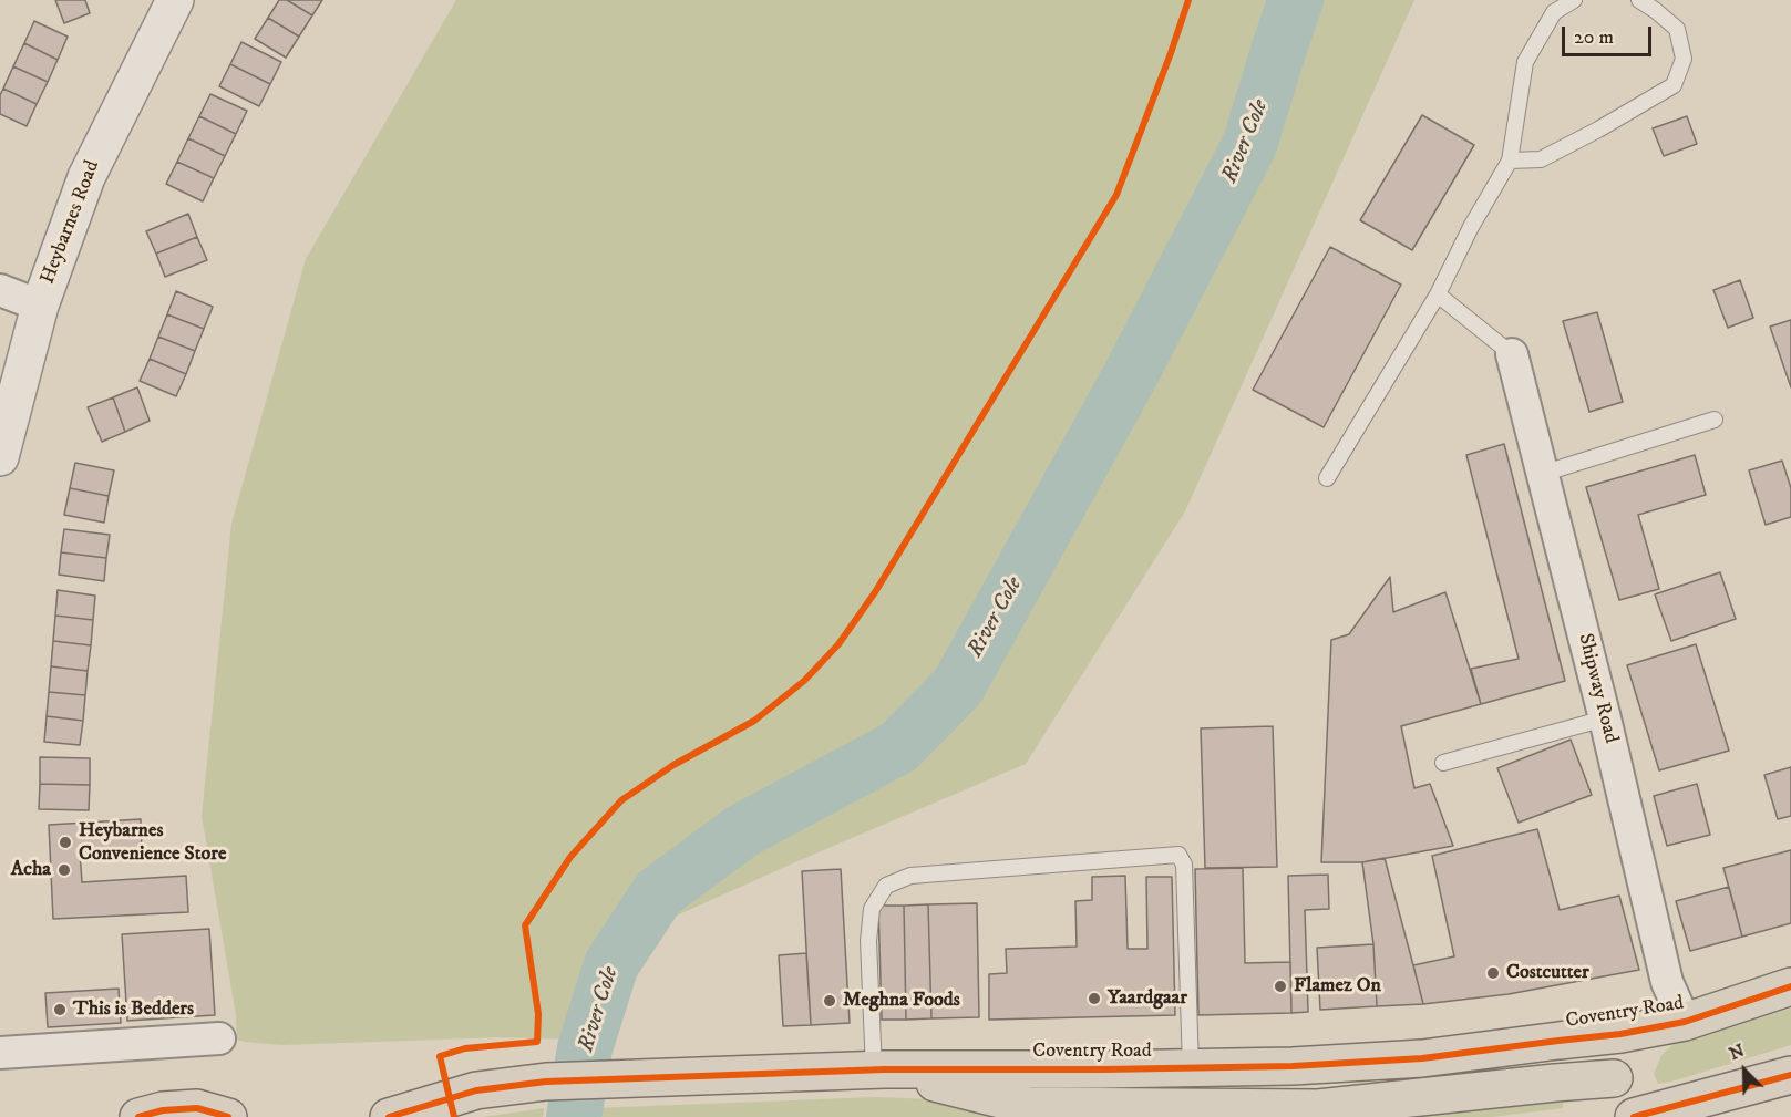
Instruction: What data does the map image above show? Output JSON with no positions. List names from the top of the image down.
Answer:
{
  "streets": {
    "highway": ["Coventry Road"],
    "street": ["Heybarnes Road", "Shipway Road"]
  },
  "crossings": [
    ["Shipway Road", "Coventry Road"]
  ],
  "water": ["River Cole"],
  "places": [
    "Heybarnes Convenience Store",
    "Acha",
    "Costcutter",
    "Flamez On",
    "Yaardgaar",
    "Meghna Foods",
    "This is Bedders"
  ],
  "scale_bar": "20 m",
  "north": "top left"
}
